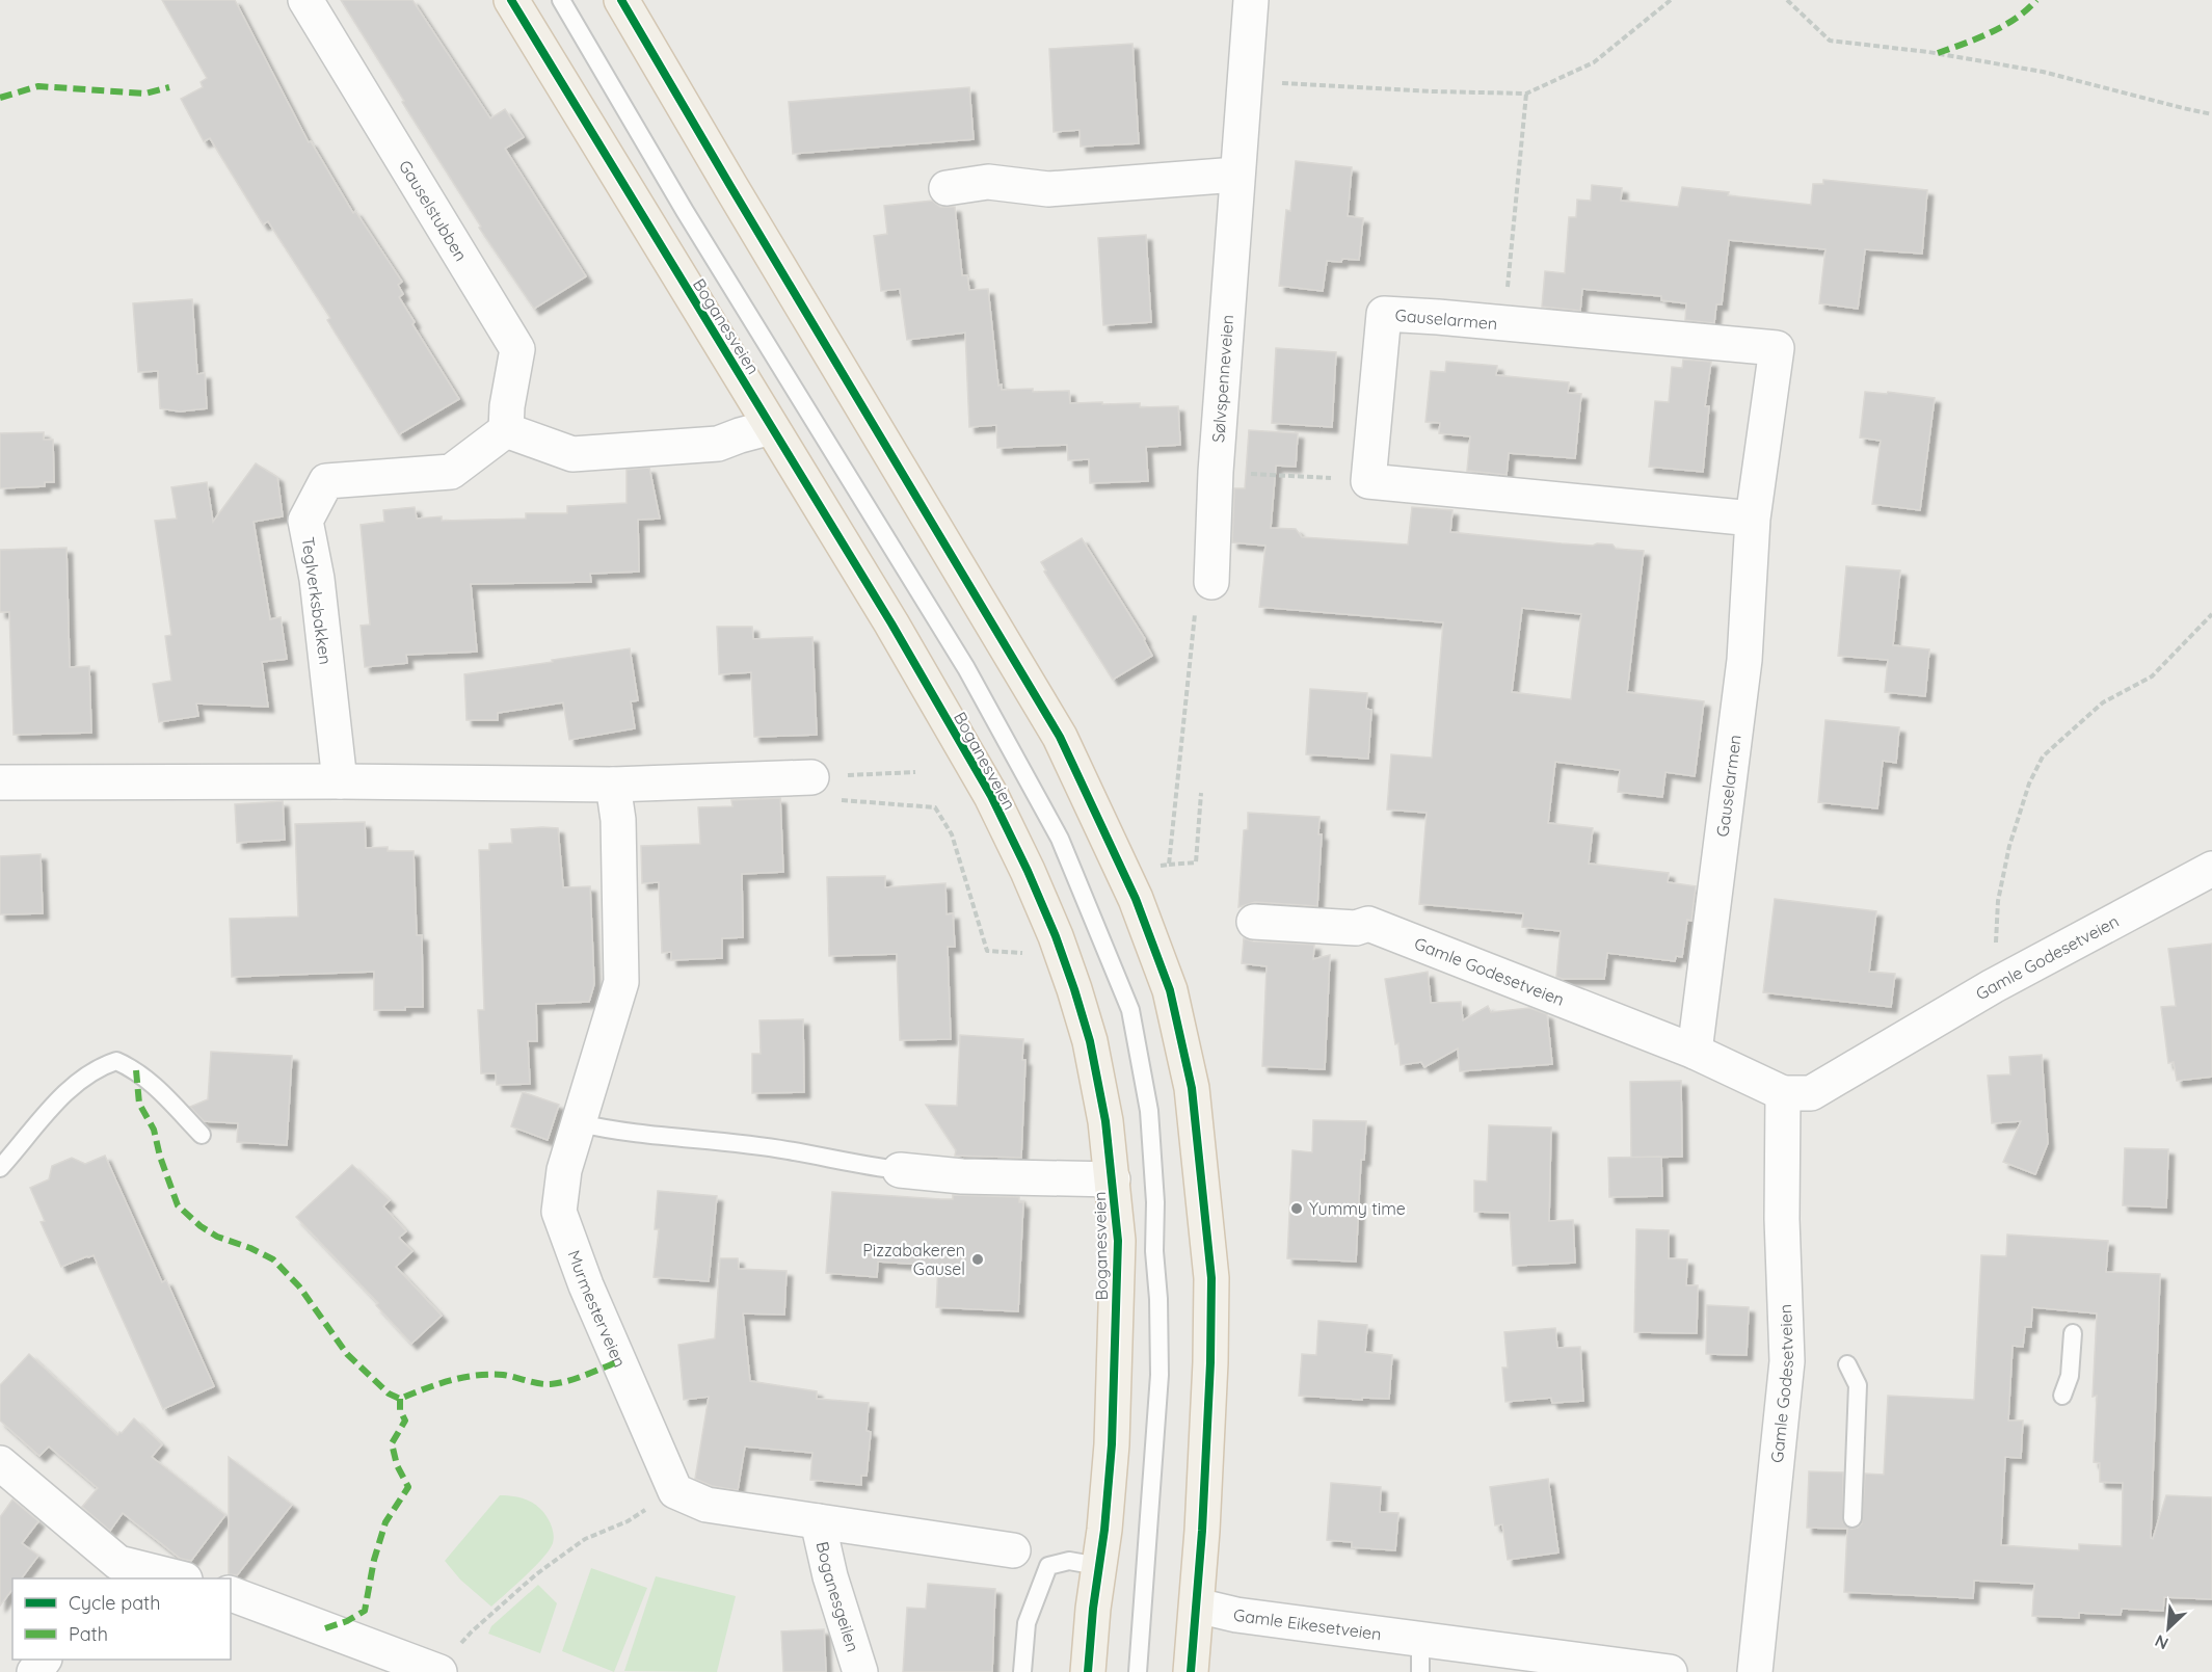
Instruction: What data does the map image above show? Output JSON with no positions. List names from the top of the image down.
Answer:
{
  "streets": {
    "main road": ["Boganesveien"],
    "street": [
      "Gauselstubben",
      "Gauselarmen",
      "Sølvspenneveien",
      "Teglverksbakken",
      "Gamle Godesetveien",
      "Murmesterveien",
      "Boganesgeilen",
      "Gamle Eikesetveien"
    ]
  },
  "crossings": [
    ["Gauselstubben", "Teglverksbakken"],
    ["Gauselarmen", "Gamle Godesetveien"]
  ],
  "places": ["Yummy time", "Pizzabakeren Gausel"],
  "legend": ["Cycle path", "Path"],
  "north": "bottom left"
}
